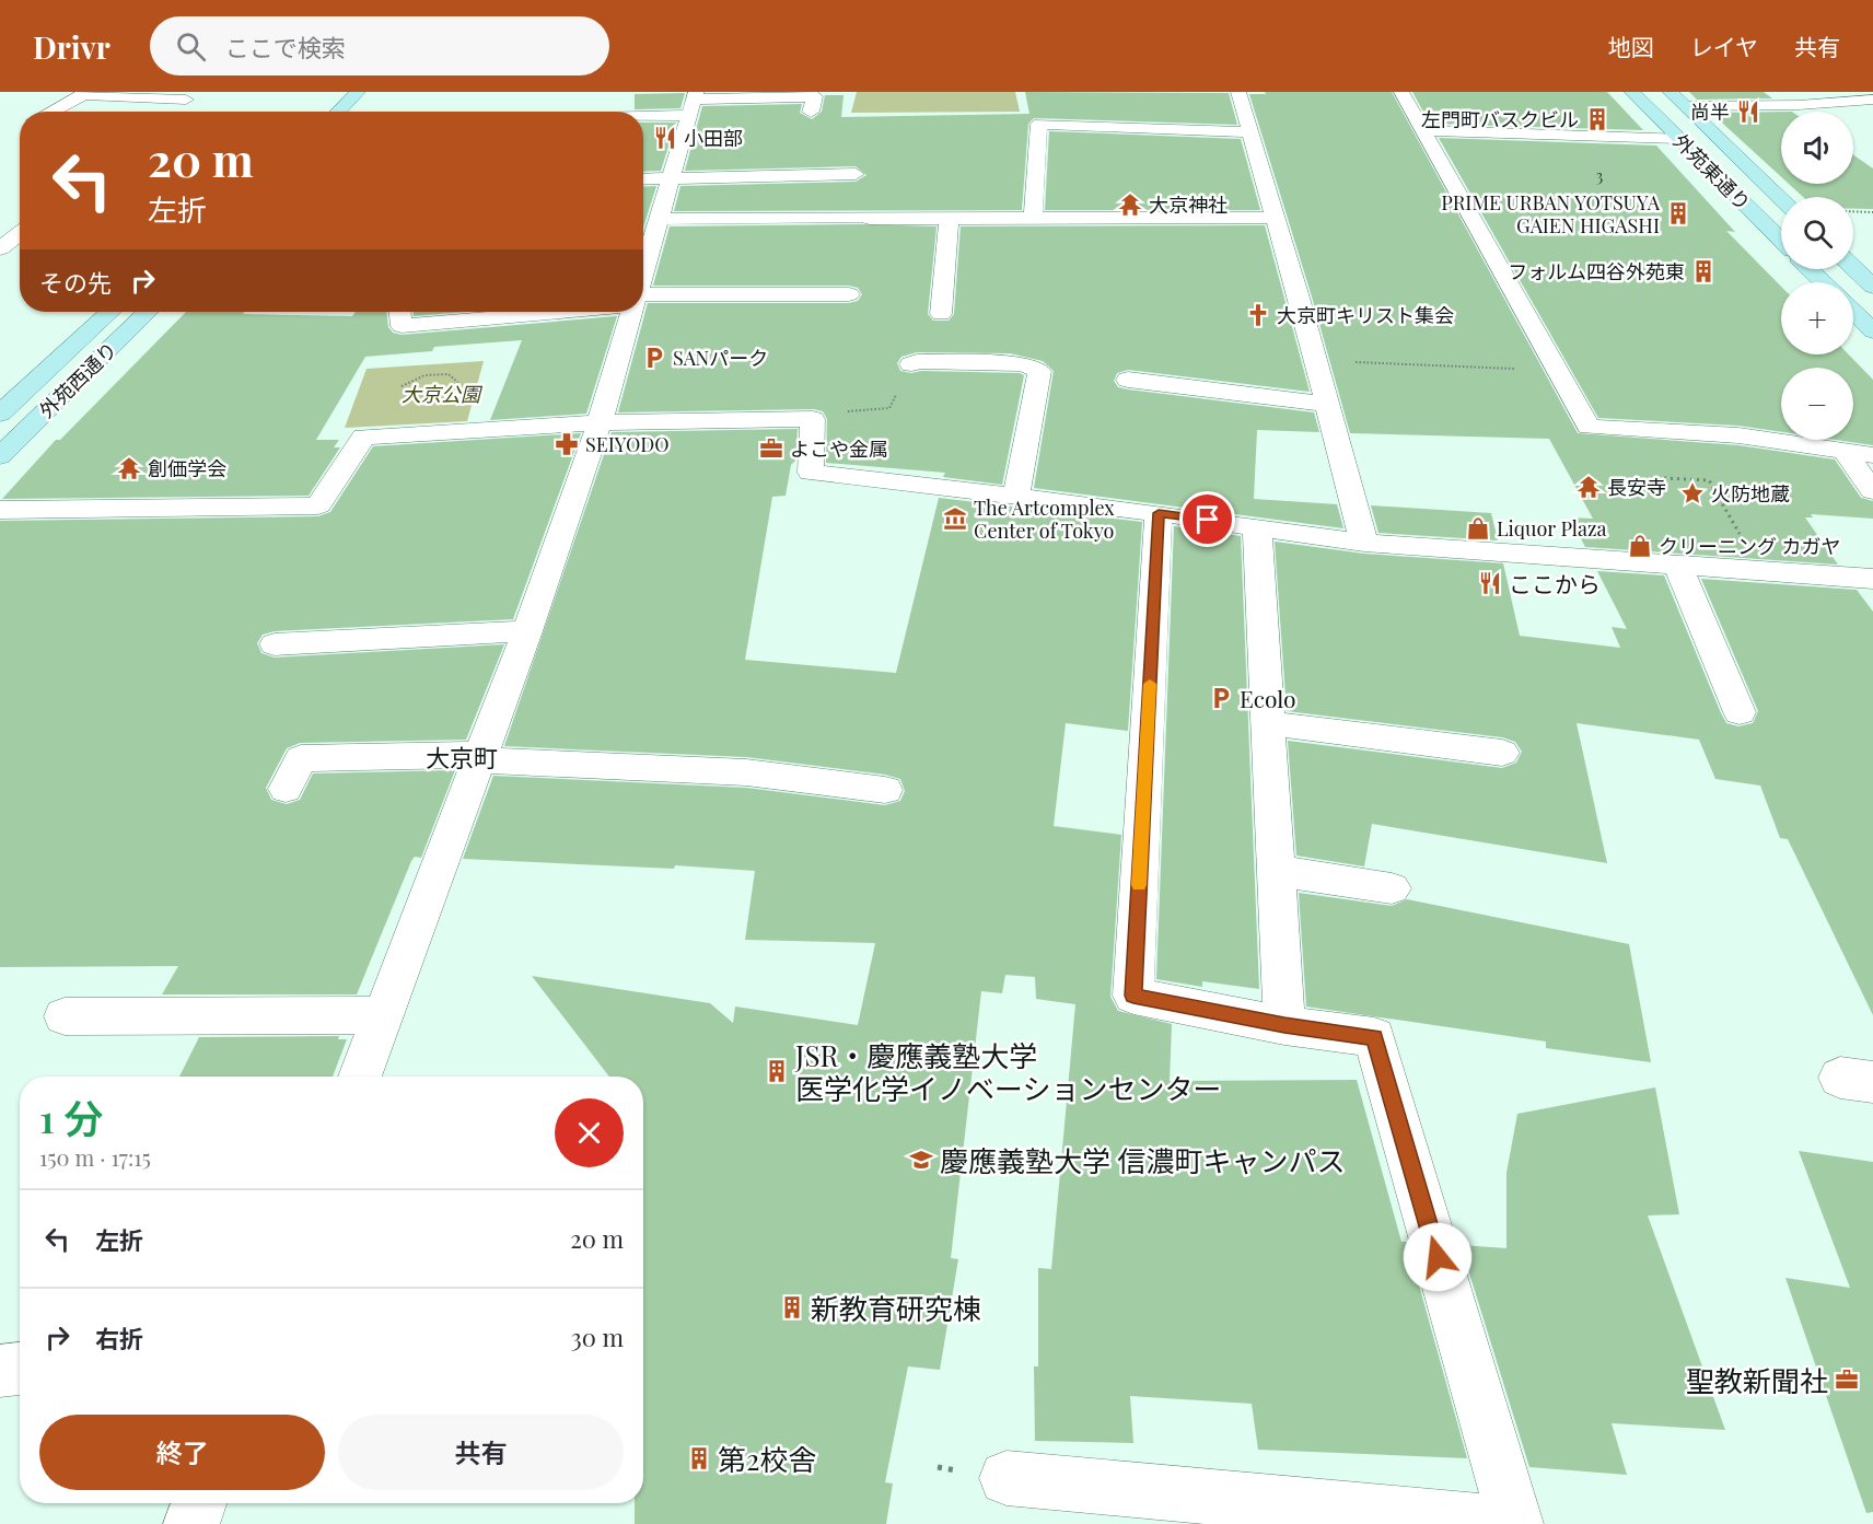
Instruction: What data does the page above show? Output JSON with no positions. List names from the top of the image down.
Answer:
{
  "streets": {
    "main road": ["外苑東通り", "外苑西通り"]
  },
  "districts": ["大京町"],
  "parks": ["大京公園"],
  "places": {
    "restaurant": ["尚半", "小田部", "ここから"],
    "building": [
      "左門町バスクビル",
      "PRIME URBAN YOTSUYA GAIEN HIGASHI",
      "フォルム四谷外苑東",
      "JSR・慶應義塾大学 医学化学イノベーションセンター",
      "新教育研究棟",
      "第2校舎"
    ],
    "temple": ["大京神社", "創価学会", "長安寺"],
    "church": ["大京町キリスト集会"],
    "parking": ["SANパーク", "Ecolo"],
    "pharmacy": ["SEIYODO"],
    "office": ["よこや金属", "聖教新聞社"],
    "place": ["火防地蔵"],
    "museum": ["The Artcomplex Center of Tokyo"],
    "shop": ["Liquor Plaza", "クリーニング カガヤ"],
    "school or university": ["慶應義塾大学 信濃町キャンパス"]
  },
  "house_numbers": ["3"],
  "page": {
    "header": "Drivr",
    "search": "ここで検索",
    "nav": ["地図", "レイヤ", "共有"],
    "map_buttons": ["+", "−"],
    "turn": ["20 m", "左折"],
    "then": "その先",
    "heading": ["1 分", "150 m · 17:15"],
    "list": [
      {
        "name": "左折",
        "value": "20 m"
      },
      {
        "name": "右折",
        "value": "30 m"
      }
    ],
    "buttons": ["終了", "共有"]
  }
}
